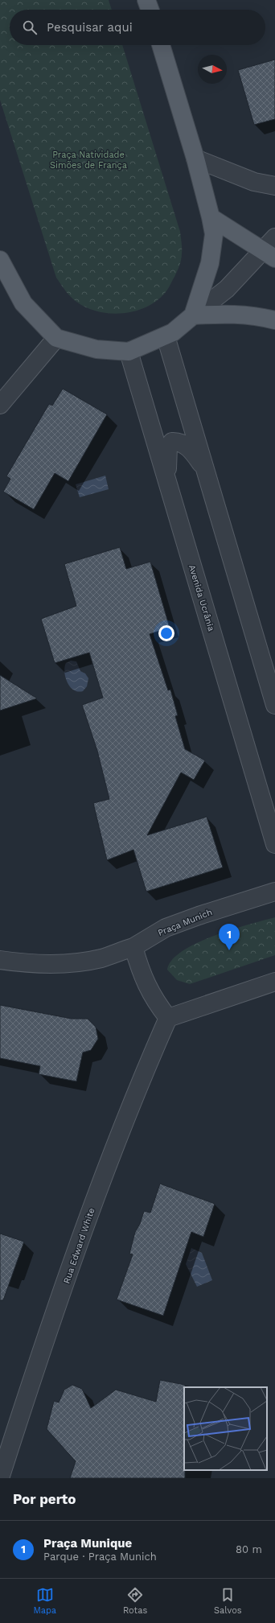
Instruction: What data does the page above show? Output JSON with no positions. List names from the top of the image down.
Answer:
{
  "streets": {
    "street": ["Avenida Ucrânia", "Praça Munich", "Rua Edward White"]
  },
  "parks": ["Praça Natividade Simões de França"],
  "north": "right",
  "page": {
    "search": "Pesquisar aqui",
    "pins": "1",
    "heading": "Por perto",
    "list": [
      {
        "mark": "1",
        "name": "Praça Munique",
        "note": "Parque · Praça Munich",
        "value": "80 m"
      }
    ],
    "nav": ["Mapa", "Rotas", "Salvos"]
  }
}
